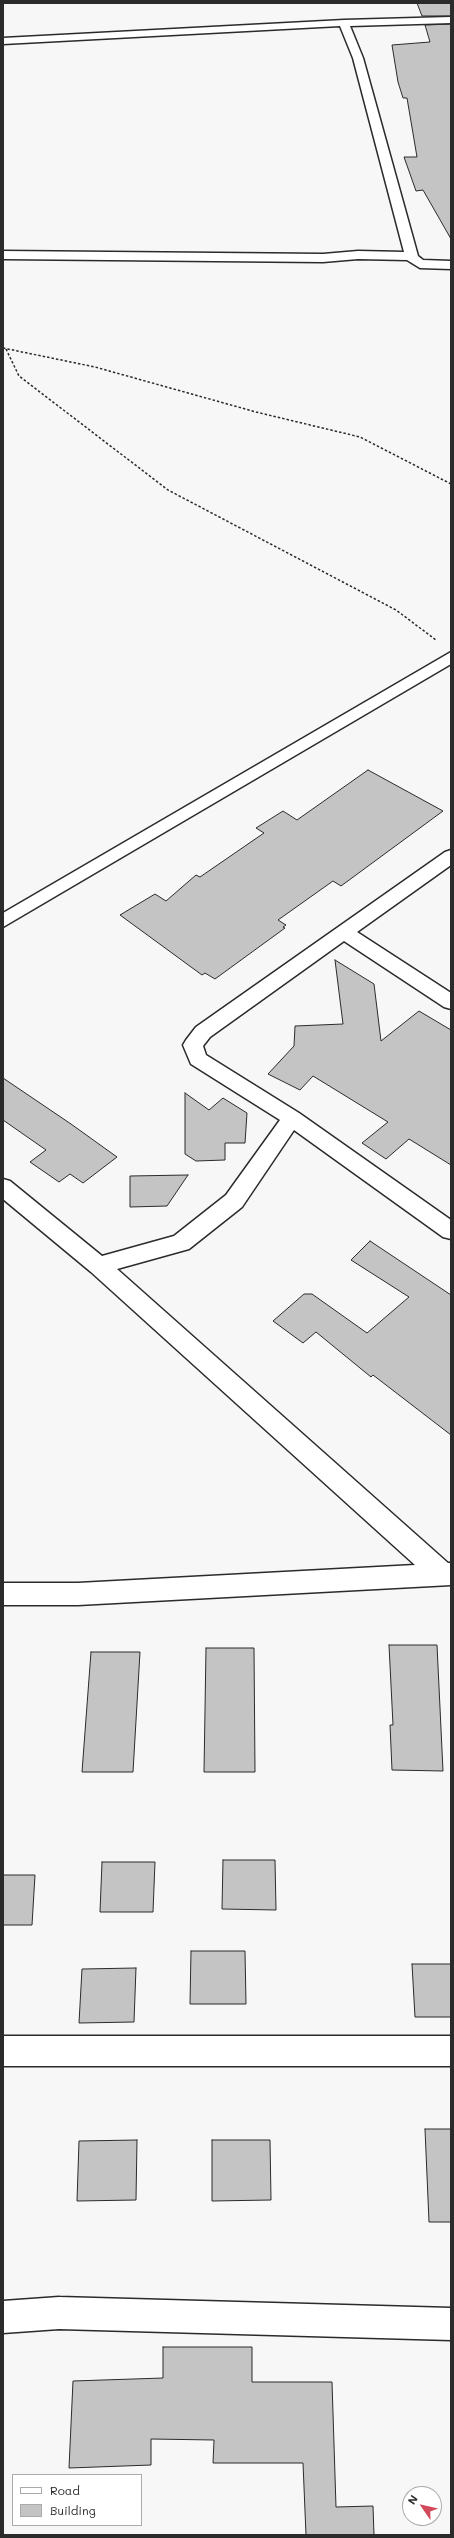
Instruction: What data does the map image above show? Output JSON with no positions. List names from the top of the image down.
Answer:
{
  "legend": ["Road", "Building"],
  "north": "top left"
}
